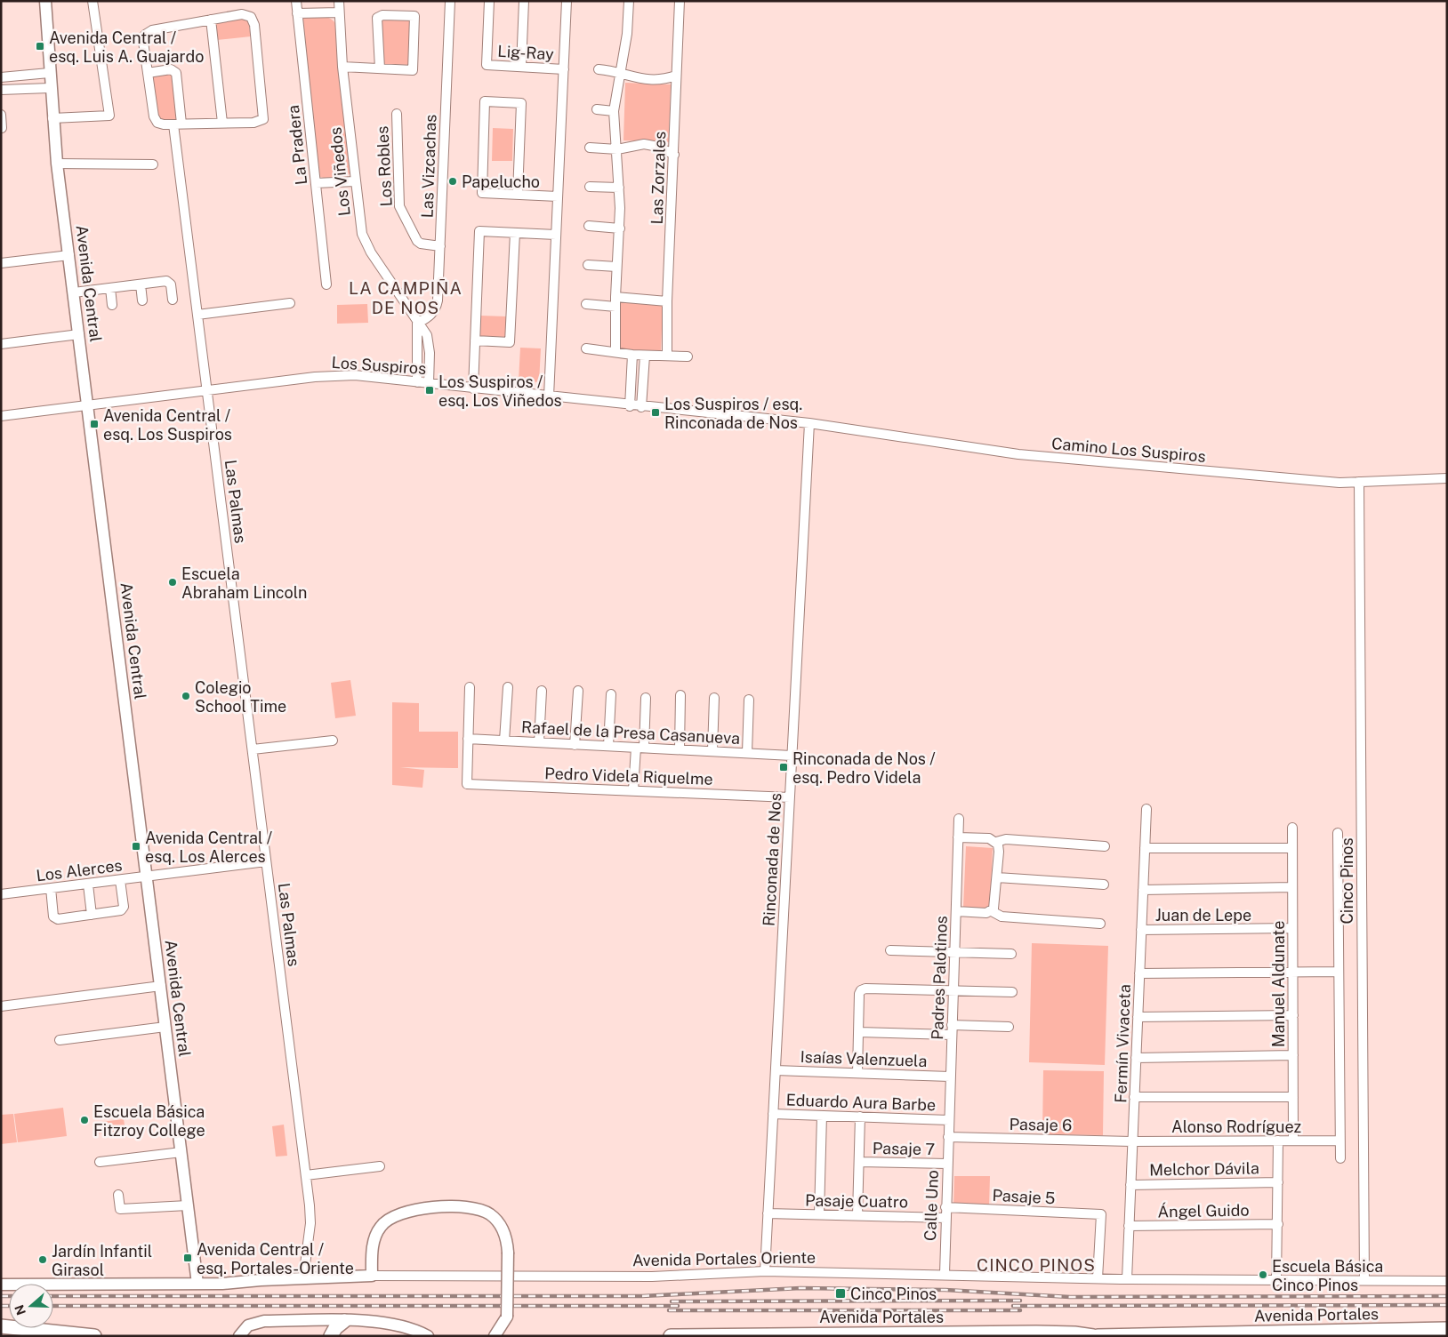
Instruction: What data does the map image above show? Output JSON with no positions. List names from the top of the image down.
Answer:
{
  "streets": {
    "main road": ["Avenida Portales"],
    "street": [
      "Lig-Ray",
      "La Pradera",
      "Los Robles",
      "Las Vizcachas",
      "Los Viñedos",
      "Las Zorzales",
      "Avenida Central",
      "Los Suspiros",
      "Camino Los Suspiros",
      "Las Palmas",
      "Rafael de la Presa Casanueva",
      "Pedro Videla Riquelme",
      "Rinconada de Nos",
      "Los Alerces",
      "Cinco Pinos",
      "Juan de Lepe",
      "Padres Palotinos",
      "Manuel Aldunate",
      "Fermín Vivaceta",
      "Isaías Valenzuela",
      "Eduardo Aura Barbe",
      "Pasaje 6",
      "Alonso Rodríguez",
      "Pasaje 7",
      "Melchor Dávila",
      "Pasaje 5",
      "Pasaje Cuatro",
      "Calle Uno",
      "Ángel Guido",
      "Avenida Portales Oriente"
    ]
  },
  "crossings": [
    ["Los Robles", "Las Vizcachas"],
    ["Las Vizcachas", "Los Viñedos"],
    ["Los Viñedos", "Los Suspiros"],
    ["Avenida Central", "Los Suspiros"],
    ["Avenida Central", "Los Alerces"],
    ["Avenida Central", "Avenida Portales Oriente"],
    ["Los Suspiros", "Camino Los Suspiros"],
    ["Los Suspiros", "Las Palmas"],
    ["Los Suspiros", "Rinconada de Nos"],
    ["Camino Los Suspiros", "Rinconada de Nos"],
    ["Camino Los Suspiros", "Cinco Pinos"],
    ["Las Palmas", "Los Alerces"],
    ["Las Palmas", "Avenida Portales Oriente"],
    ["Rafael de la Presa Casanueva", "Pedro Videla Riquelme"],
    ["Rafael de la Presa Casanueva", "Rinconada de Nos"],
    ["Pedro Videla Riquelme", "Rinconada de Nos"],
    ["Rinconada de Nos", "Isaías Valenzuela"],
    ["Rinconada de Nos", "Eduardo Aura Barbe"],
    ["Rinconada de Nos", "Pasaje Cuatro"],
    ["Rinconada de Nos", "Avenida Portales Oriente"],
    ["Cinco Pinos", "Alonso Rodríguez"],
    ["Cinco Pinos", "Avenida Portales Oriente"],
    ["Juan de Lepe", "Manuel Aldunate"],
    ["Juan de Lepe", "Fermín Vivaceta"],
    ["Padres Palotinos", "Isaías Valenzuela"],
    ["Padres Palotinos", "Eduardo Aura Barbe"],
    ["Padres Palotinos", "Pasaje 6"],
    ["Padres Palotinos", "Calle Uno"],
    ["Manuel Aldunate", "Alonso Rodríguez"],
    ["Fermín Vivaceta", "Pasaje 6"],
    ["Fermín Vivaceta", "Alonso Rodríguez"],
    ["Fermín Vivaceta", "Melchor Dávila"],
    ["Fermín Vivaceta", "Ángel Guido"],
    ["Fermín Vivaceta", "Avenida Portales Oriente"],
    ["Pasaje 6", "Alonso Rodríguez"],
    ["Pasaje 6", "Calle Uno"],
    ["Pasaje 7", "Calle Uno"],
    ["Pasaje 5", "Calle Uno"],
    ["Pasaje 5", "Avenida Portales Oriente"],
    ["Pasaje Cuatro", "Calle Uno"],
    ["Calle Uno", "Avenida Portales Oriente"]
  ],
  "districts": ["LA CAMPIÑA DE NOS", "CINCO PINOS"],
  "places": {
    "transit": [
      "Avenida Central / esq. Luis A. Guajardo",
      "Los Suspiros / esq. Los Viñedos",
      "Los Suspiros / esq. Rinconada de Nos",
      "Avenida Central / esq. Los Suspiros",
      "Rinconada de Nos / esq. Pedro Videla",
      "Avenida Central / esq. Los Alerces",
      "Avenida Central / esq. Portales-Oriente",
      "Cinco Pinos"
    ],
    "other": [
      "Papelucho",
      "Escuela Abraham Lincoln",
      "Colegio School Time",
      "Escuela Básica Fitzroy College",
      "Jardín Infantil Girasol",
      "Escuela Básica Cinco Pinos"
    ]
  },
  "north": "left"
}
